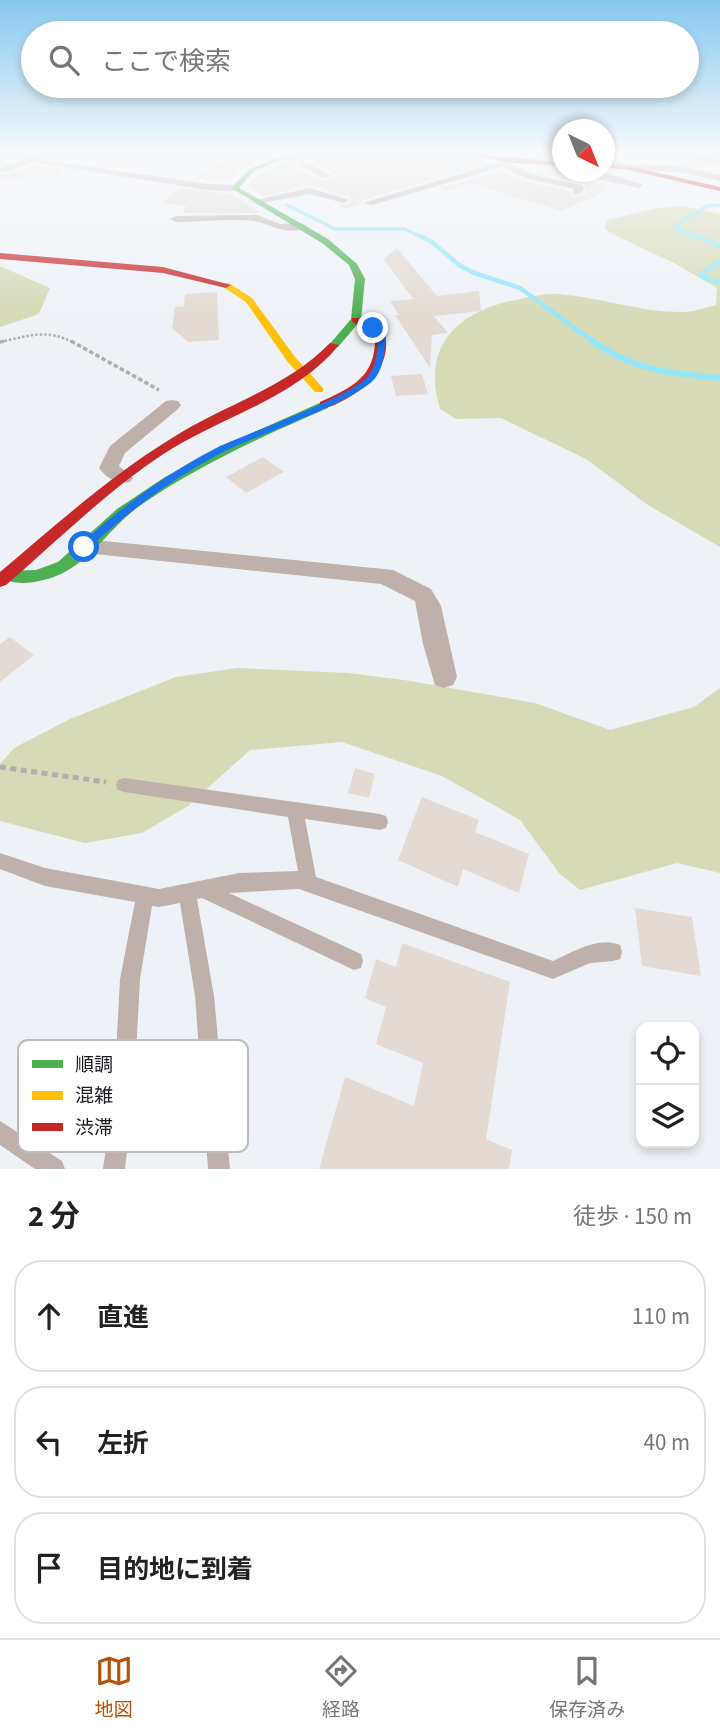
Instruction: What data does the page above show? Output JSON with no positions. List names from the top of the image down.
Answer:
{
  "legend": ["順調", "混雑", "渋滞"],
  "north": "bottom right",
  "page": {
    "search": "ここで検索",
    "heading": ["2 分", "徒歩 · 150 m"],
    "list": [
      ["直進", "110 m"],
      ["左折", "40 m"],
      "目的地に到着"
    ],
    "nav": ["地図", "経路", "保存済み"]
  }
}
